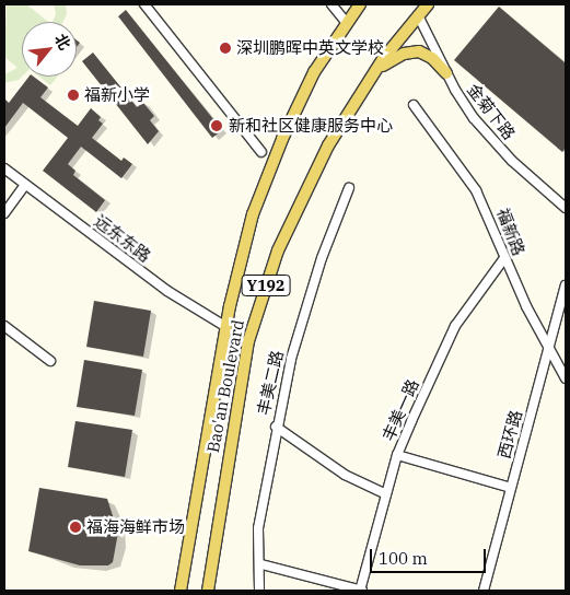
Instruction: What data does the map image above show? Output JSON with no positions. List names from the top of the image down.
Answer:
{
  "streets": {
    "main road": ["Y192", "Bao'an Boulevard"],
    "street": [
      "金菊下路",
      "福新路",
      "远东东路",
      "丰美二路",
      "丰美一路",
      "西环路"
    ]
  },
  "crossings": [
    ["金菊下路", "Bao'an Boulevard"],
    ["福新路", "丰美一路"],
    ["福新路", "西环路"],
    ["远东东路", "Bao'an Boulevard"]
  ],
  "places": [
    "深圳鹏晖中英文学校",
    "福新小学",
    "新和社区健康服务中心",
    "福海海鲜市场"
  ],
  "scale_bar": "100 m",
  "north": "top right"
}
